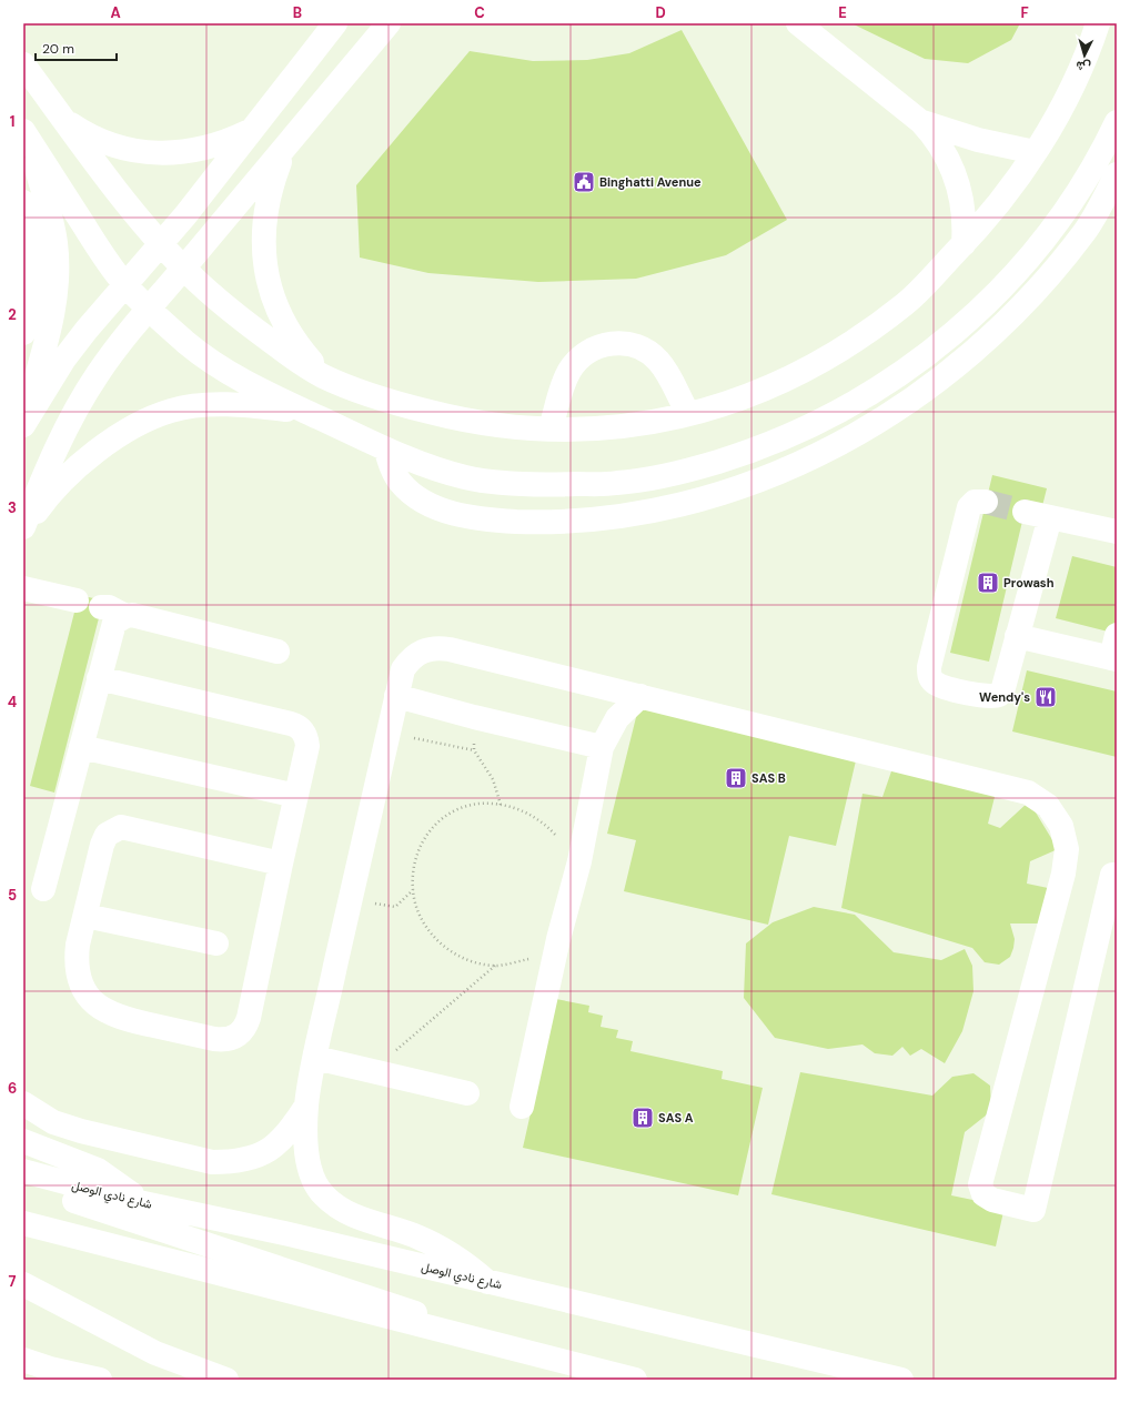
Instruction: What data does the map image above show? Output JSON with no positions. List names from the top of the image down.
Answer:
{
  "streets": {
    "main road": ["شارع نادي الوصل"]
  },
  "places": {
    "public building": ["Binghatti Avenue"],
    "building": ["Prowash", "SAS B", "SAS A"],
    "restaurant": ["Wendy's"]
  },
  "scale_bar": "20 m",
  "north": "bottom",
  "grid": {
    "columns": [
      "A",
      "B",
      "C",
      "D",
      "E",
      "F"
    ],
    "rows": [
      "1",
      "2",
      "3",
      "4",
      "5",
      "6",
      "7"
    ]
  }
}
